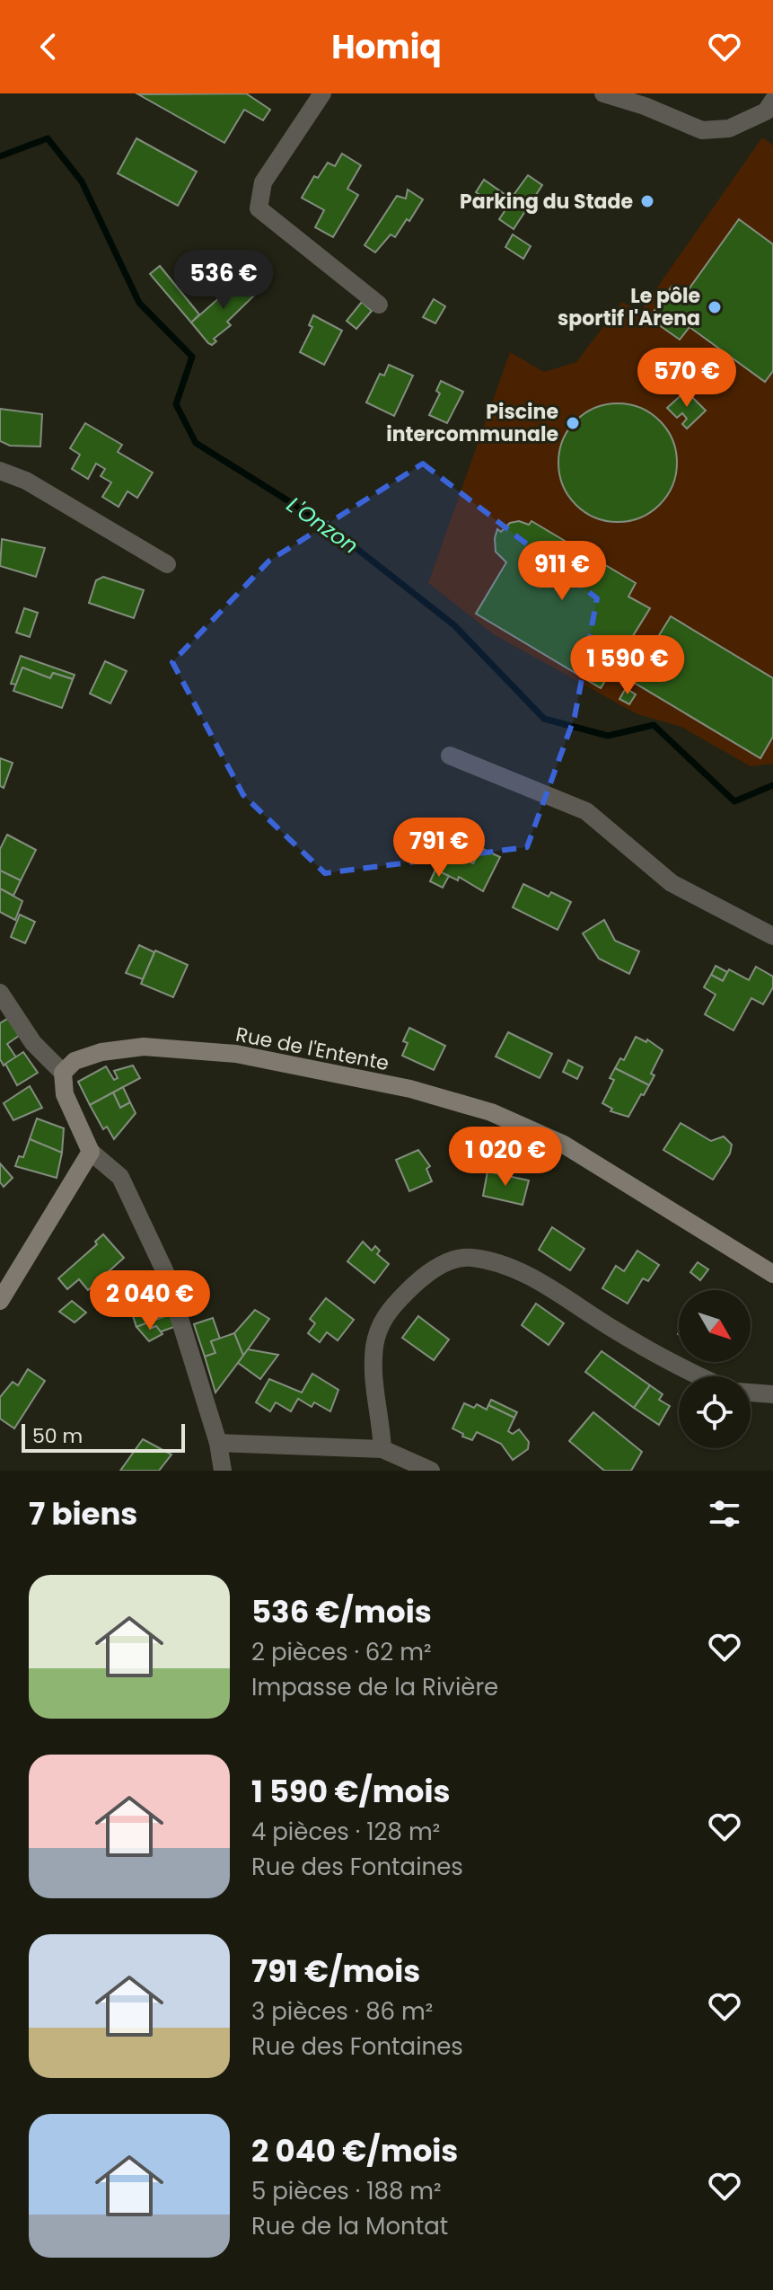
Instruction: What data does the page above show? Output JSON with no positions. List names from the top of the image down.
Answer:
{
  "streets": {
    "street": ["Rue de l'Entente"]
  },
  "water": ["L'Onzon"],
  "places": ["Parking du Stade", "Le pôle sportif l'Arena", "Piscine intercommunale"],
  "scale_bar": "50 m",
  "north": "bottom right",
  "page": {
    "header": "Homiq",
    "price": [
      "536 €",
      "570 €",
      "911 €",
      "1 590 €",
      "791 €",
      "1 020 €",
      "2 040 €"
    ],
    "scale": "50 m",
    "heading": "7 biens",
    "list": [
      {
        "name": "536 €/mois",
        "note": "2 pièces · 62 m² · Impasse de la Rivière"
      },
      {
        "name": "1 590 €/mois",
        "note": "4 pièces · 128 m² · Rue des Fontaines"
      },
      {
        "name": "791 €/mois",
        "note": "3 pièces · 86 m² · Rue des Fontaines"
      },
      {
        "name": "2 040 €/mois",
        "note": "5 pièces · 188 m² · Rue de la Montat"
      }
    ]
  }
}
